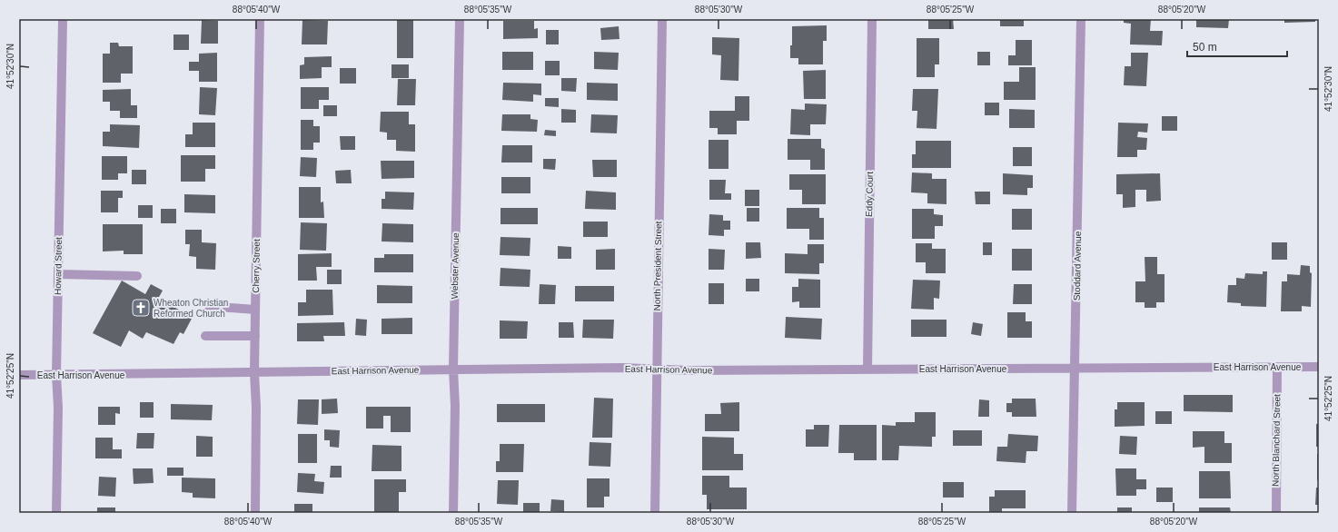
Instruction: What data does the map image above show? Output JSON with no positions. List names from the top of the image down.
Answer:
{
  "streets": {
    "street": [
      "Eddy Court",
      "Howard Street",
      "Cherry Street",
      "Webster Avenue",
      "North President Street",
      "Stoddard Avenue",
      "East Harrison Avenue",
      "North Blanchard Street"
    ]
  },
  "crossings": [
    ["Eddy Court", "East Harrison Avenue"],
    ["Howard Street", "East Harrison Avenue"],
    ["Cherry Street", "East Harrison Avenue"],
    ["Webster Avenue", "East Harrison Avenue"],
    ["North President Street", "East Harrison Avenue"],
    ["Stoddard Avenue", "East Harrison Avenue"],
    ["East Harrison Avenue", "North Blanchard Street"]
  ],
  "places": {
    "church": ["Wheaton Christian Reformed Church"]
  },
  "scale_bar": "50 m",
  "coordinates": [
    "88°05'40\"W",
    "88°05'35\"W",
    "88°05'30\"W",
    "88°05'25\"W",
    "88°05'20\"W",
    "41°52'30\"N",
    "41°52'25\"N"
  ]
}
